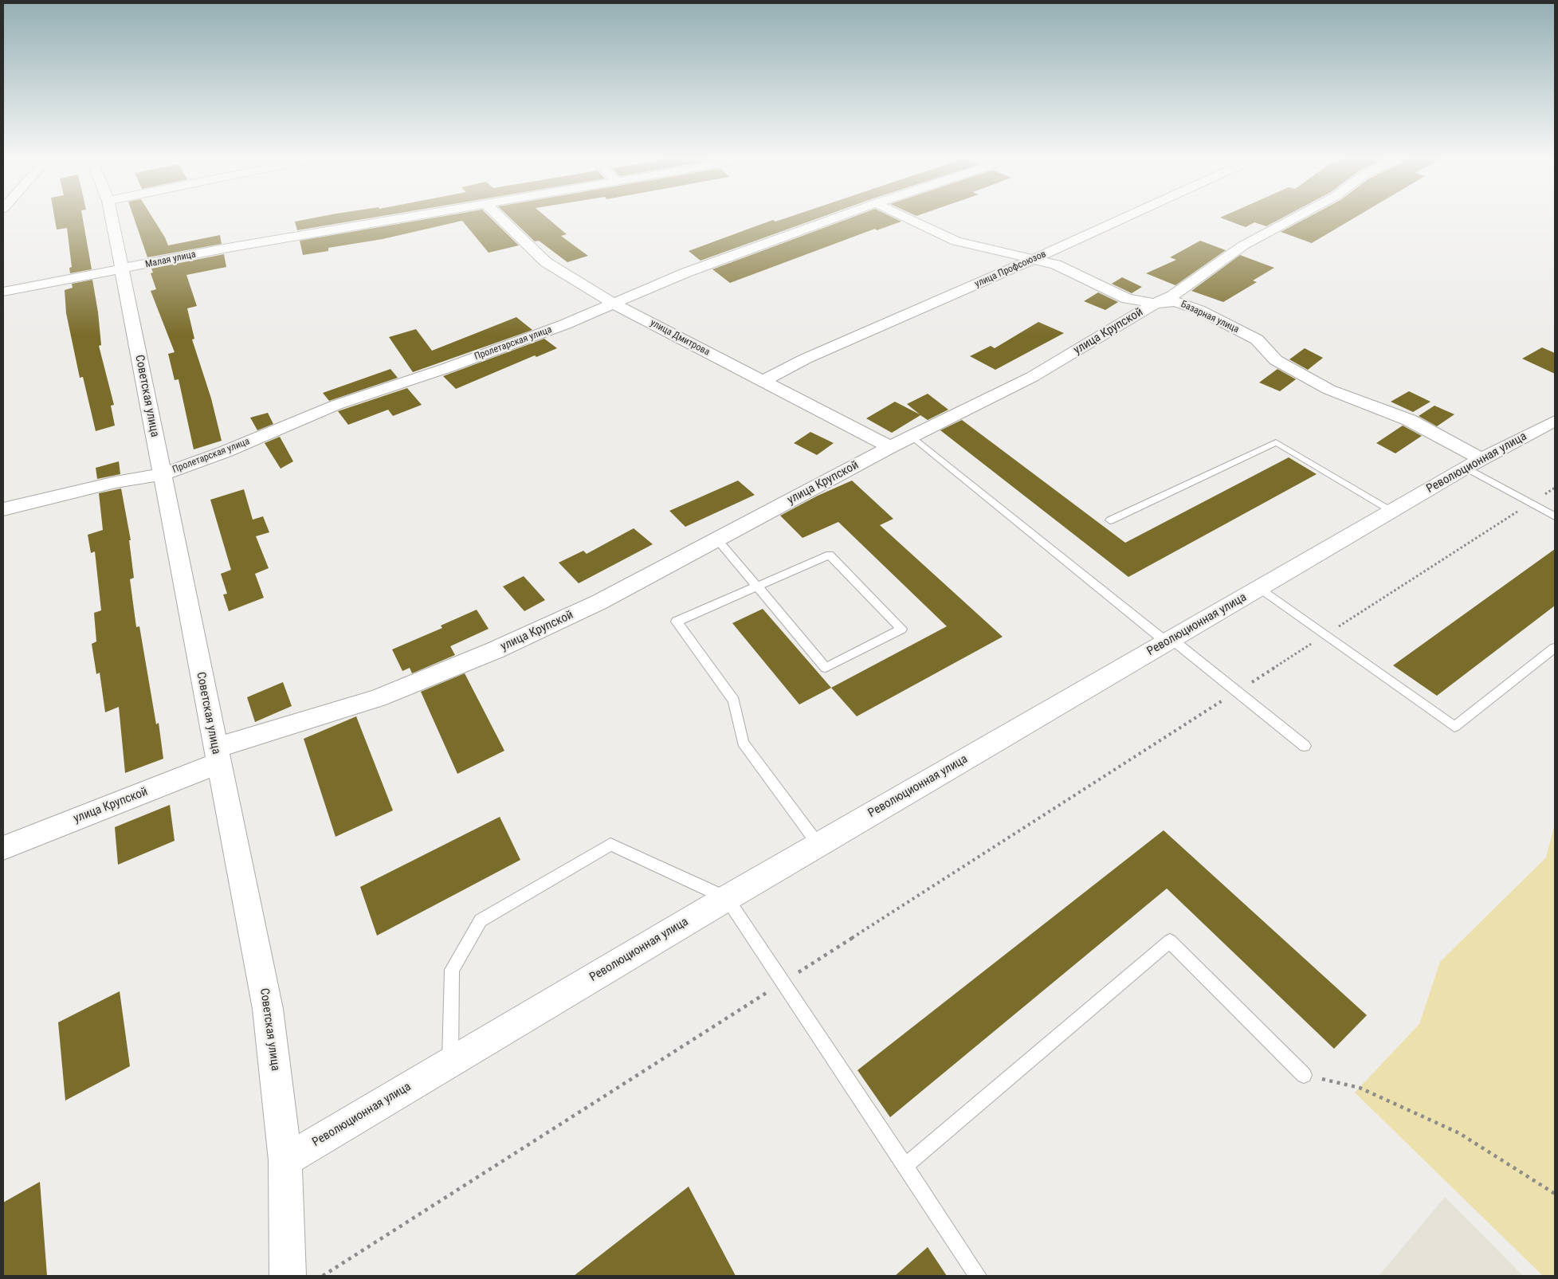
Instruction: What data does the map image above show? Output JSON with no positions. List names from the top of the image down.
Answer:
{
  "streets": {
    "street": [
      "Малая улица",
      "улица Профсоюзов",
      "Базарная улица",
      "улица Крупской",
      "улица Дмитрова",
      "Пролетарская улица",
      "Советская улица",
      "Революционная улица"
    ]
  },
  "crossings": [
    ["Малая улица", "Советская улица"],
    ["улица Профсоюзов", "Базарная улица"],
    ["улица Профсоюзов", "улица Дмитрова"],
    ["Базарная улица", "улица Крупской"],
    ["Базарная улица", "Революционная улица"],
    ["улица Крупской", "улица Дмитрова"],
    ["улица Крупской", "Советская улица"],
    ["улица Дмитрова", "Пролетарская улица"],
    ["Пролетарская улица", "Советская улица"],
    ["Советская улица", "Революционная улица"]
  ]
}
